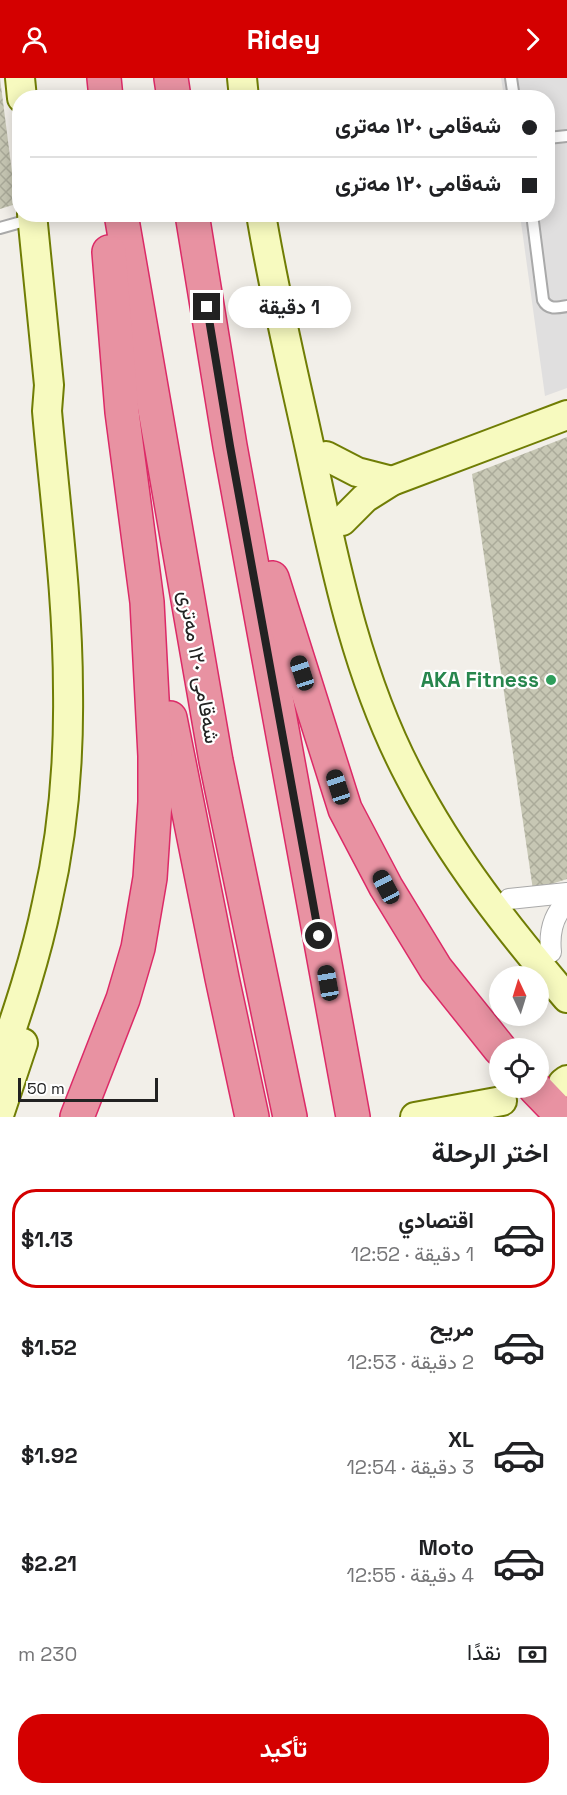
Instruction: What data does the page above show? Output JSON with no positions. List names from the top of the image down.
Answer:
{
  "streets": {
    "highway": ["شەقامی ١٢٠ مەتری"]
  },
  "places": ["AKA Fitness"],
  "scale_bar": "50 m",
  "north": "top",
  "page": {
    "header": "Ridey",
    "banner": ["شەقامی ١٢٠ مەتری", "شەقامی ١٢٠ مەتری"],
    "bubble": "1 دقيقة",
    "scale": "50 m",
    "heading": "اختر الرحلة",
    "list": [
      {
        "name": "اقتصادي",
        "note": "1 دقيقة · 12:52",
        "value": "$1.13"
      },
      {
        "name": "مريح",
        "note": "2 دقيقة · 12:53",
        "value": "$1.52"
      },
      {
        "name": "XL",
        "note": "3 دقيقة · 12:54",
        "value": "$1.92"
      },
      {
        "name": "Moto",
        "note": "4 دقيقة · 12:55",
        "value": "$2.21"
      }
    ],
    "pay": ["نقدًا", "230 m"],
    "buttons": "تأكيد"
  }
}
